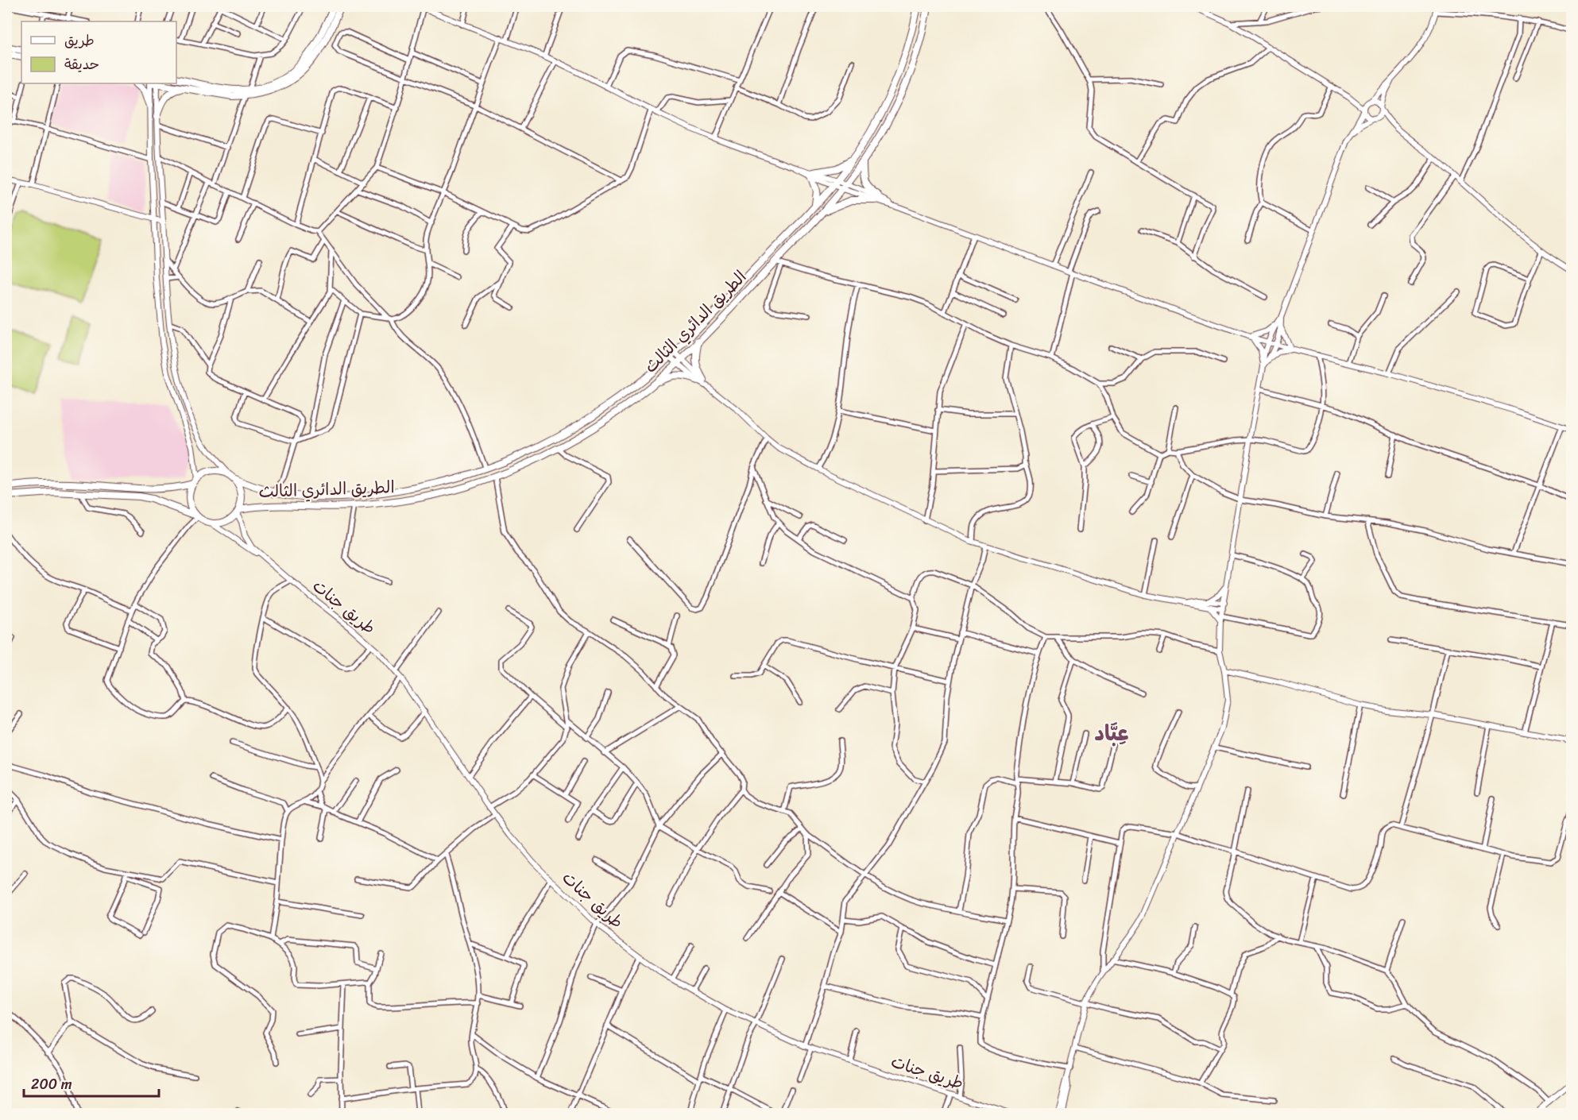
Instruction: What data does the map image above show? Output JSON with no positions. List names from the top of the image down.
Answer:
{
  "streets": {
    "main road": ["الطريق الدائري الثالث"],
    "street": ["طريق جنات"]
  },
  "districts": ["عِبَّاد"],
  "legend": ["طريق", "حديقة"],
  "scale_bar": "200 m"
}
